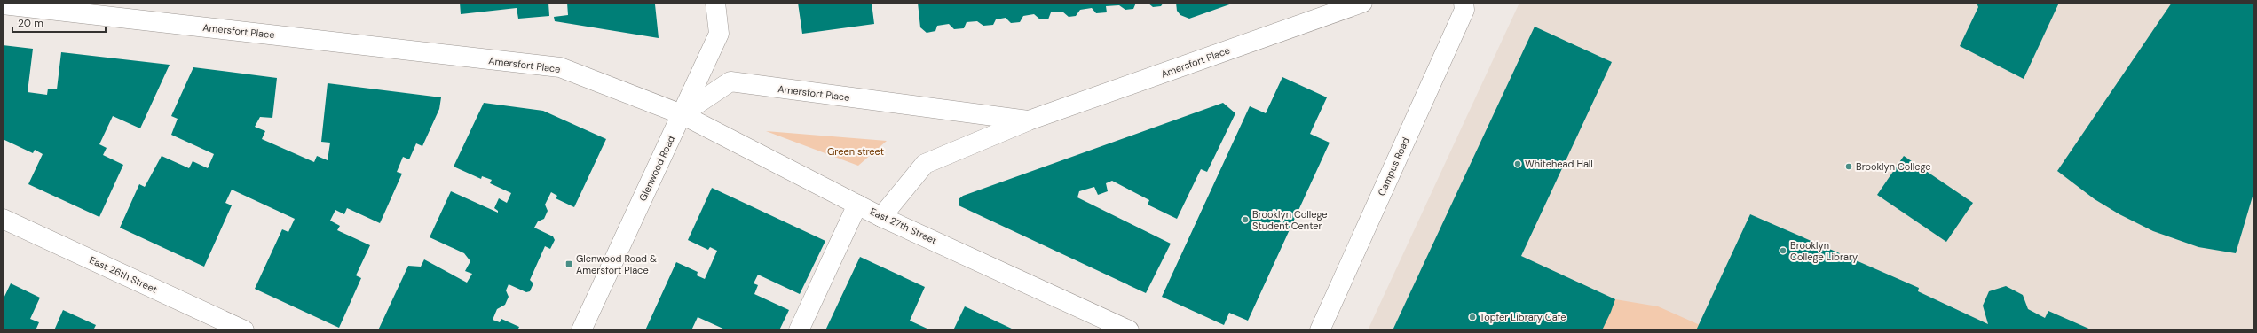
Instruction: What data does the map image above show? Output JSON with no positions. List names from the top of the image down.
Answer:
{
  "streets": {
    "street": [
      "Amersfort Place",
      "Campus Road",
      "Glenwood Road",
      "East 27th Street",
      "East 26th Street"
    ]
  },
  "crossings": [
    ["Amersfort Place", "Glenwood Road"],
    ["Amersfort Place", "East 27th Street"],
    ["Glenwood Road", "East 27th Street"]
  ],
  "parks": ["Green street"],
  "places": {
    "other": [
      "Whitehead Hall",
      "Brooklyn College",
      "Brooklyn College Student Center",
      "Brooklyn College Library",
      "Topfer Library Cafe"
    ],
    "transit": ["Glenwood Road & Amersfort Place"]
  },
  "scale_bar": "20 m"
}
